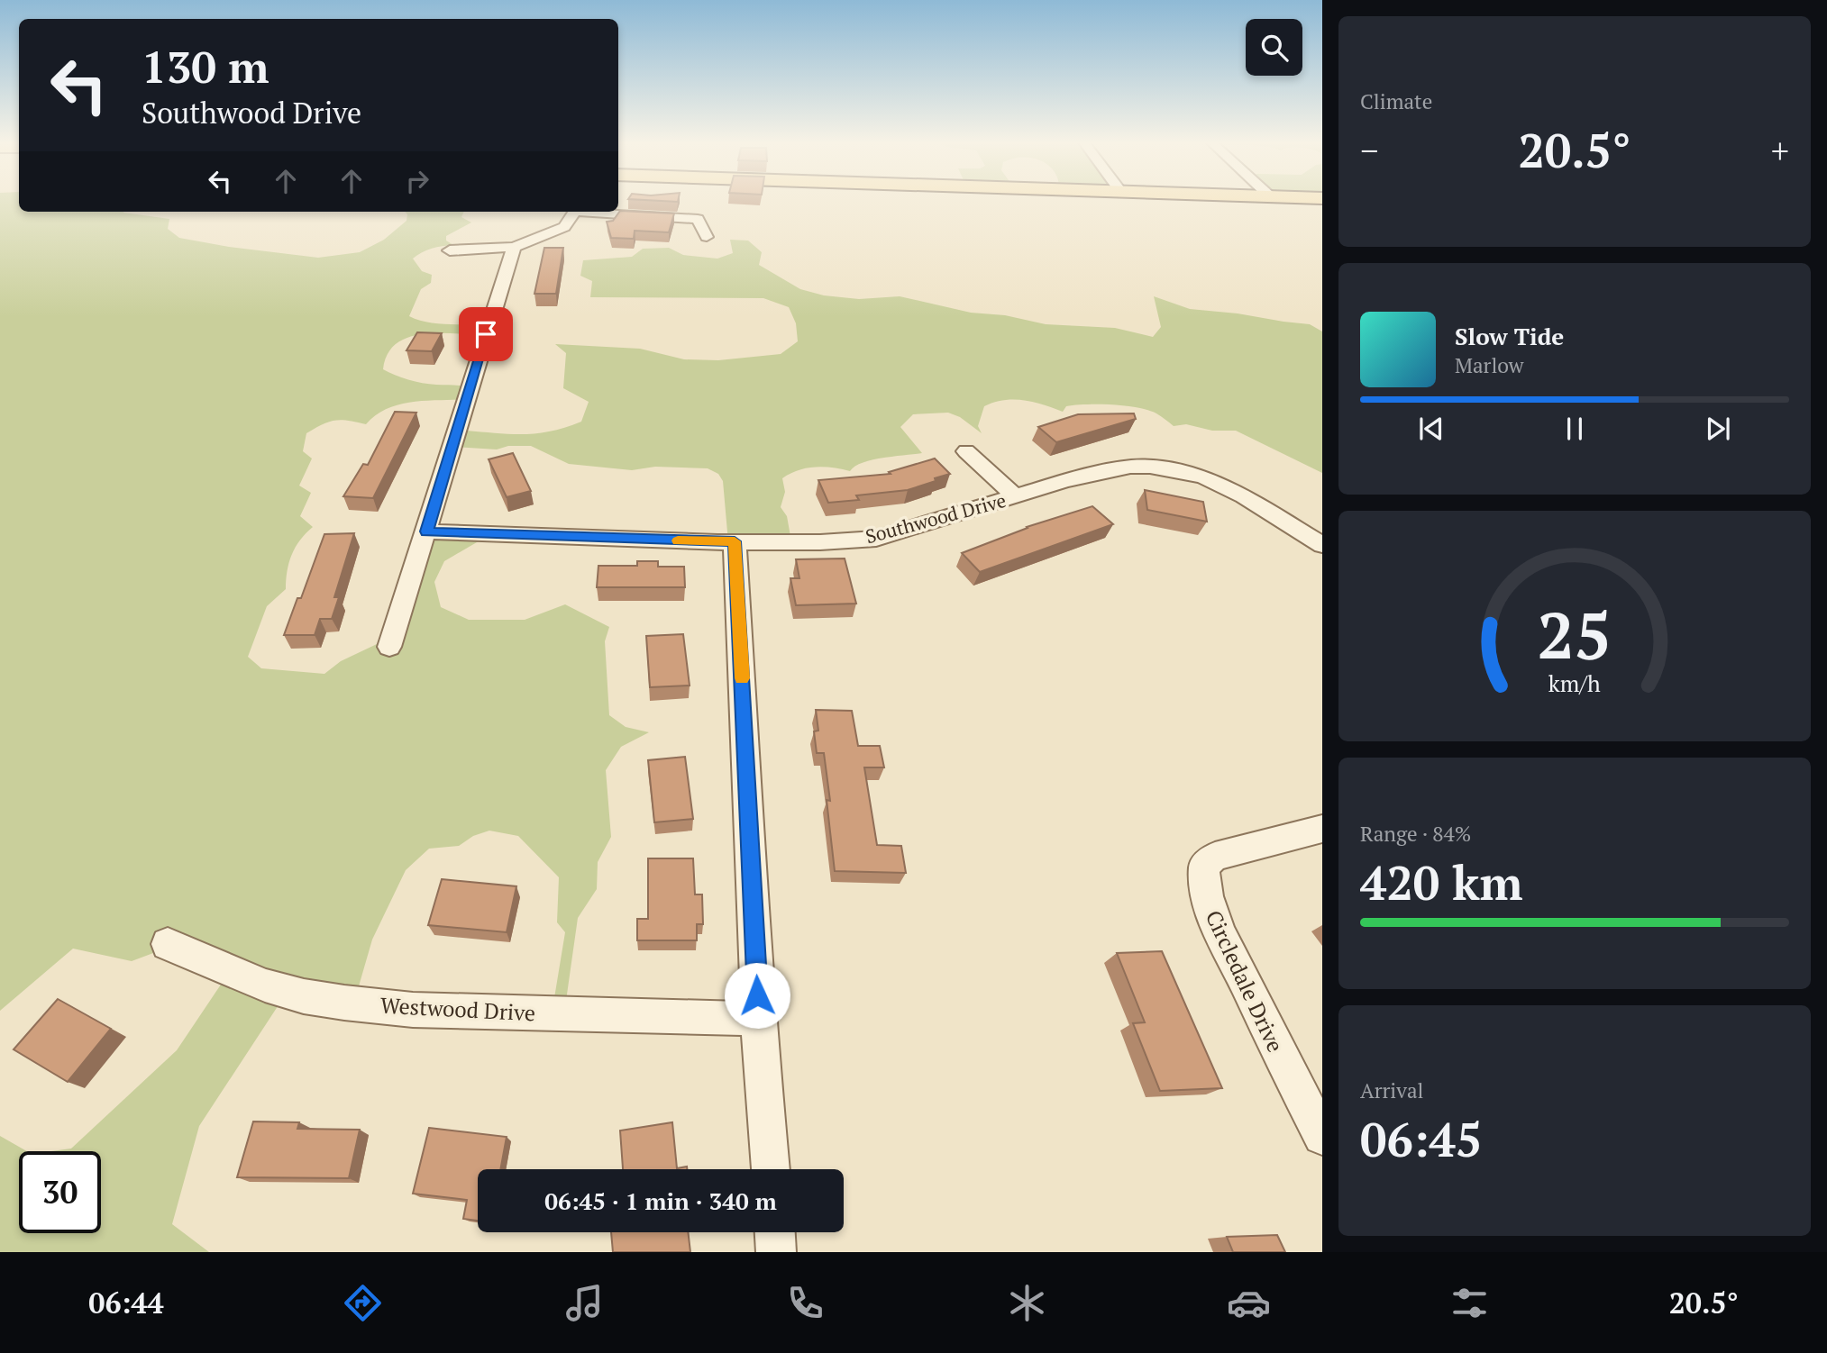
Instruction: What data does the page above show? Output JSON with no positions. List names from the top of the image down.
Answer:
{
  "streets": {
    "street": ["Southwood Drive", "Circledale Drive", "Westwood Drive"]
  },
  "page": {
    "tile": [
      "Climate",
      ["Range · 84%", "420 km"],
      ["Arrival", "06:45"]
    ],
    "turn": ["130 m", "Southwood Drive"],
    "heat": ["−", "20.5°", "+"],
    "song": ["Slow Tide", "Marlow"],
    "limit": "30",
    "trip": "06:45 · 1 min · 340 m",
    "tabs": ["06:44", "20.5°"],
    "gauge": ["25", "km/h"]
  }
}
